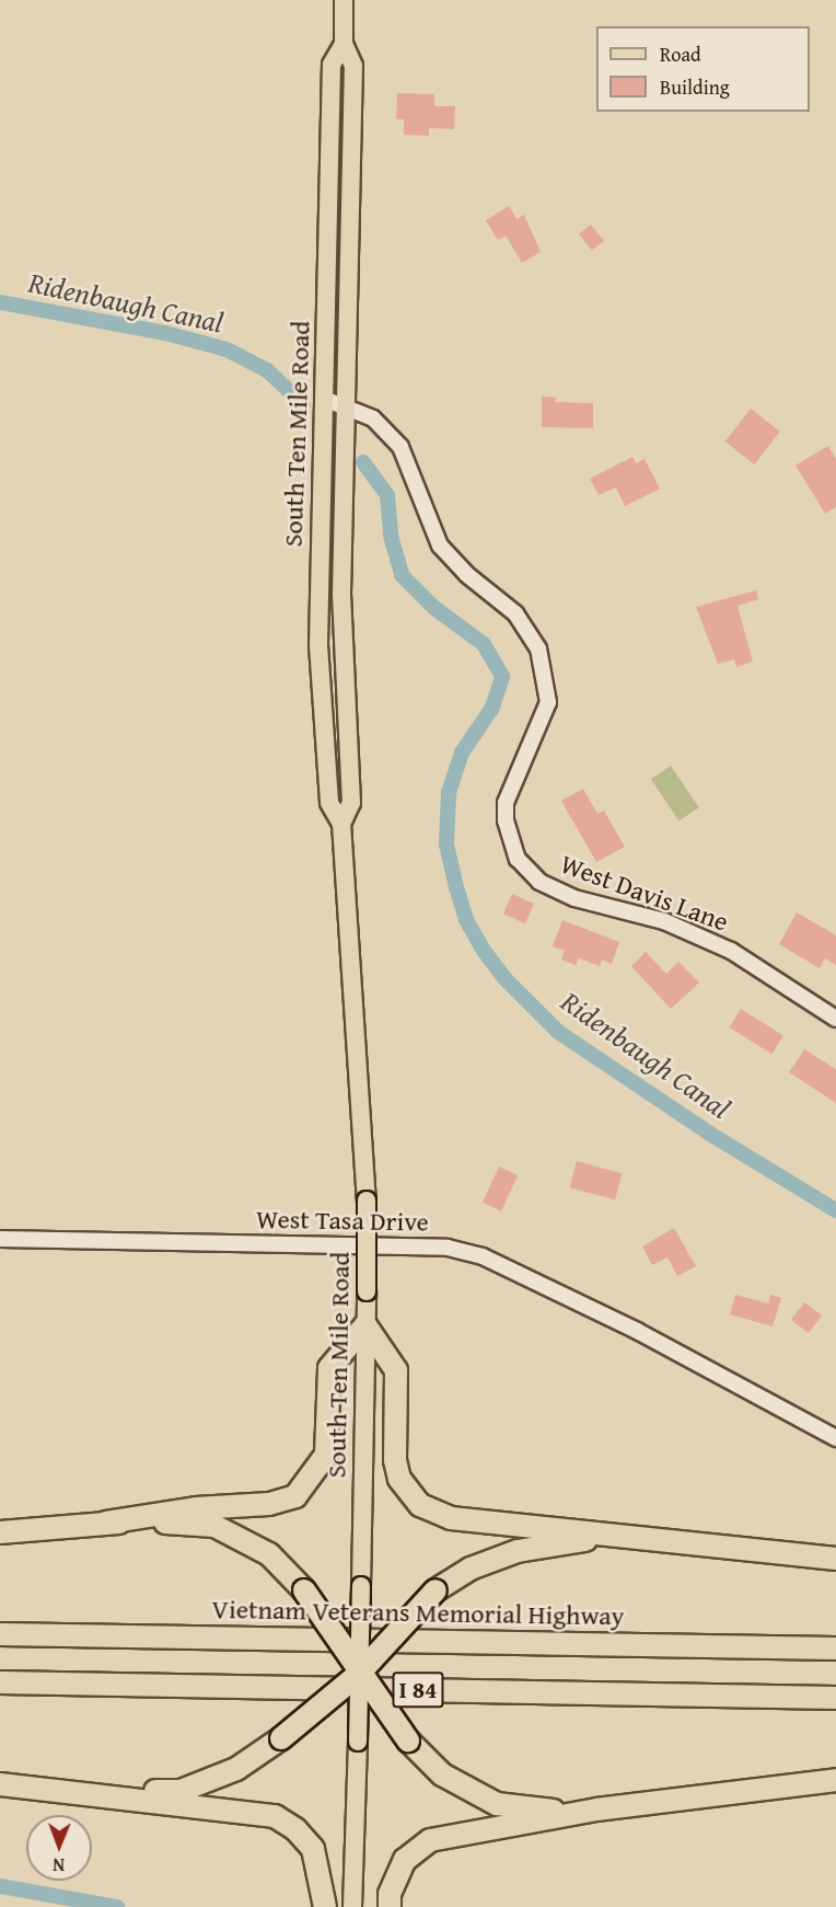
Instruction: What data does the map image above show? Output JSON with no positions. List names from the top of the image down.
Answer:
{
  "streets": {
    "highway": ["Vietnam Veterans Memorial Highway", "I 84"],
    "main road": ["South Ten Mile Road"],
    "street": ["West Davis Lane", "West Tasa Drive"]
  },
  "crossings": [
    ["South Ten Mile Road", "West Davis Lane"]
  ],
  "water": ["Ridenbaugh Canal"],
  "legend": ["Road", "Building"],
  "north": "bottom"
}
